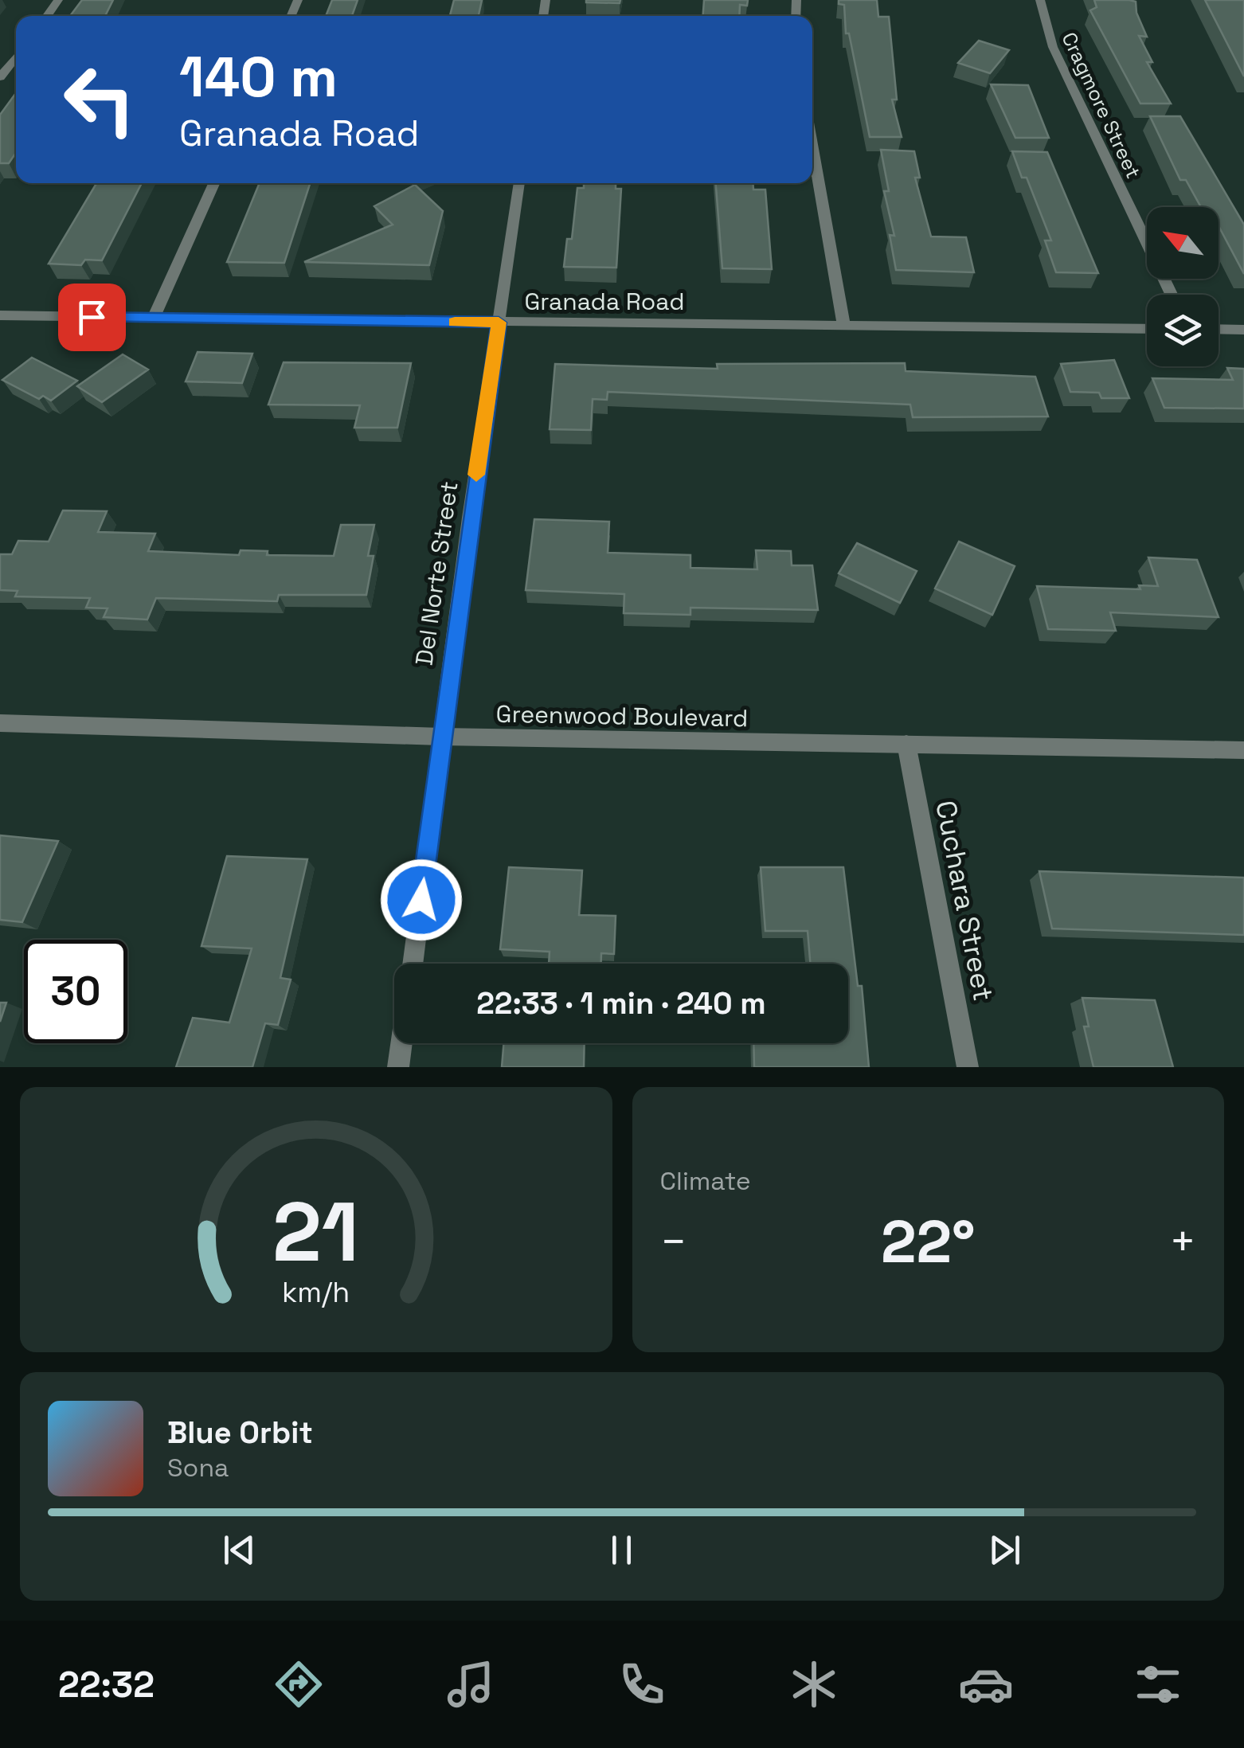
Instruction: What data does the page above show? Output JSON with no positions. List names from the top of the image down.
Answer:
{
  "streets": {
    "street": [
      "Cragmore Street",
      "Granada Road",
      "Del Norte Street",
      "Greenwood Boulevard",
      "Cuchara Street"
    ]
  },
  "crossings": [
    ["Granada Road", "Del Norte Street"],
    ["Del Norte Street", "Greenwood Boulevard"],
    ["Greenwood Boulevard", "Cuchara Street"]
  ],
  "north": "top left",
  "page": {
    "turn": ["140 m", "Granada Road"],
    "limit": "30",
    "trip": "22:33 · 1 min · 240 m",
    "tile": "Climate",
    "heat": ["−", "22°", "+"],
    "song": ["Blue Orbit", "Sona"],
    "tabs": "22:32",
    "gauge": ["21", "km/h"]
  }
}
